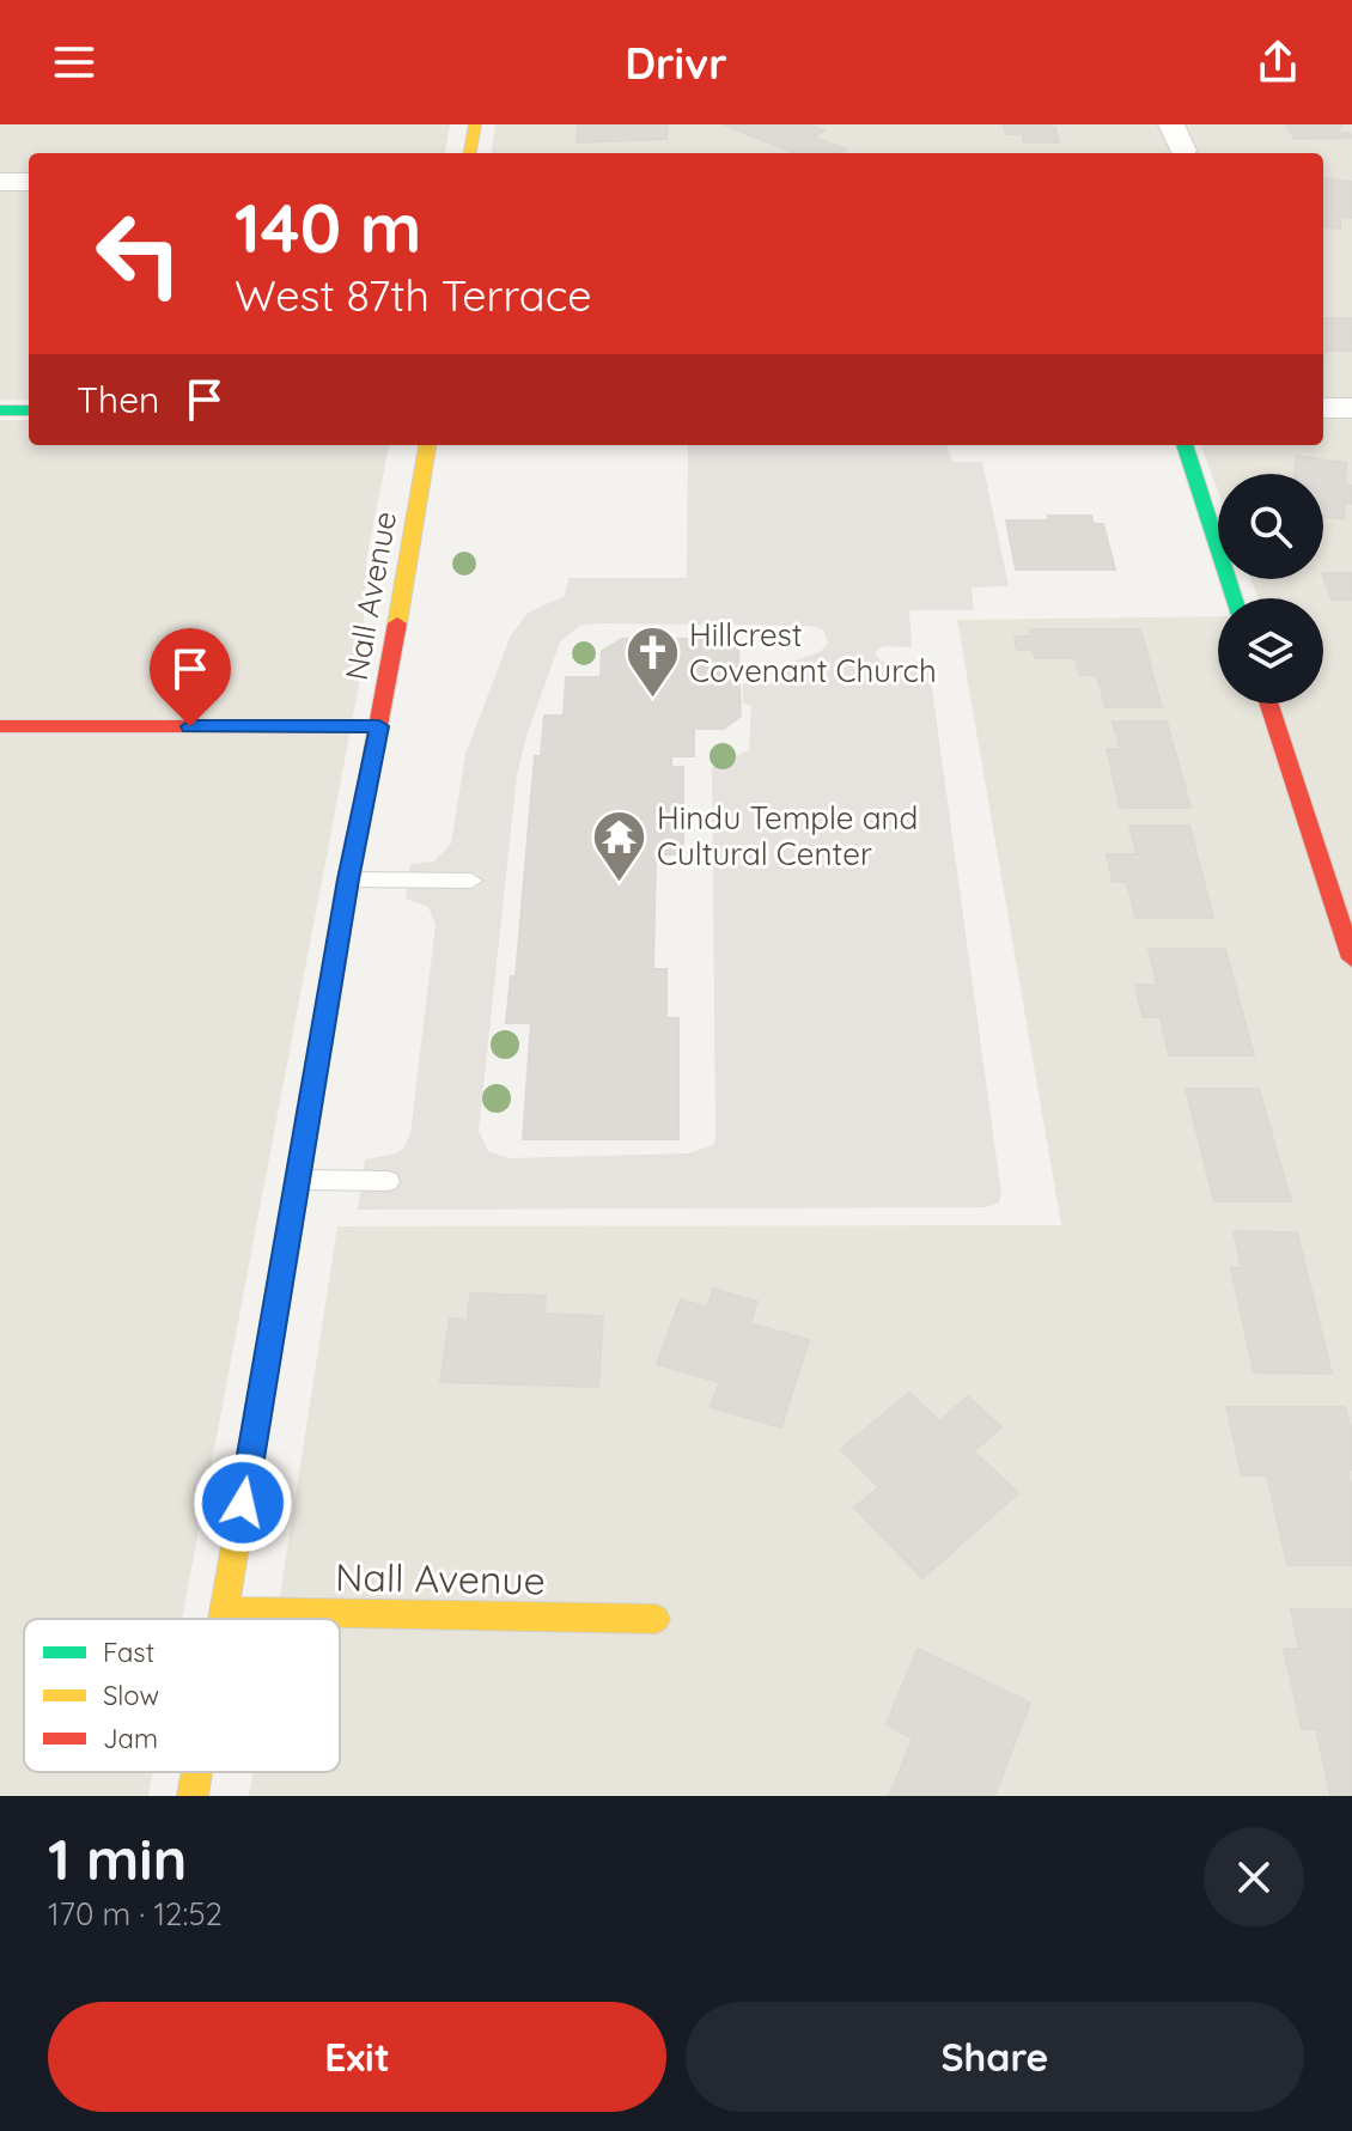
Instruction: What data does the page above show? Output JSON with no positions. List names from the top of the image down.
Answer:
{
  "streets": {
    "main road": ["Nall Avenue"]
  },
  "places": {
    "church": ["Hillcrest Covenant Church"],
    "temple": ["Hindu Temple and Cultural Center"]
  },
  "legend": ["Fast", "Slow", "Jam"],
  "page": {
    "header": "Drivr",
    "turn": ["140 m", "West 87th Terrace"],
    "then": "Then",
    "heading": ["1 min", "170 m · 12:52"],
    "buttons": ["Exit", "Share"]
  }
}
